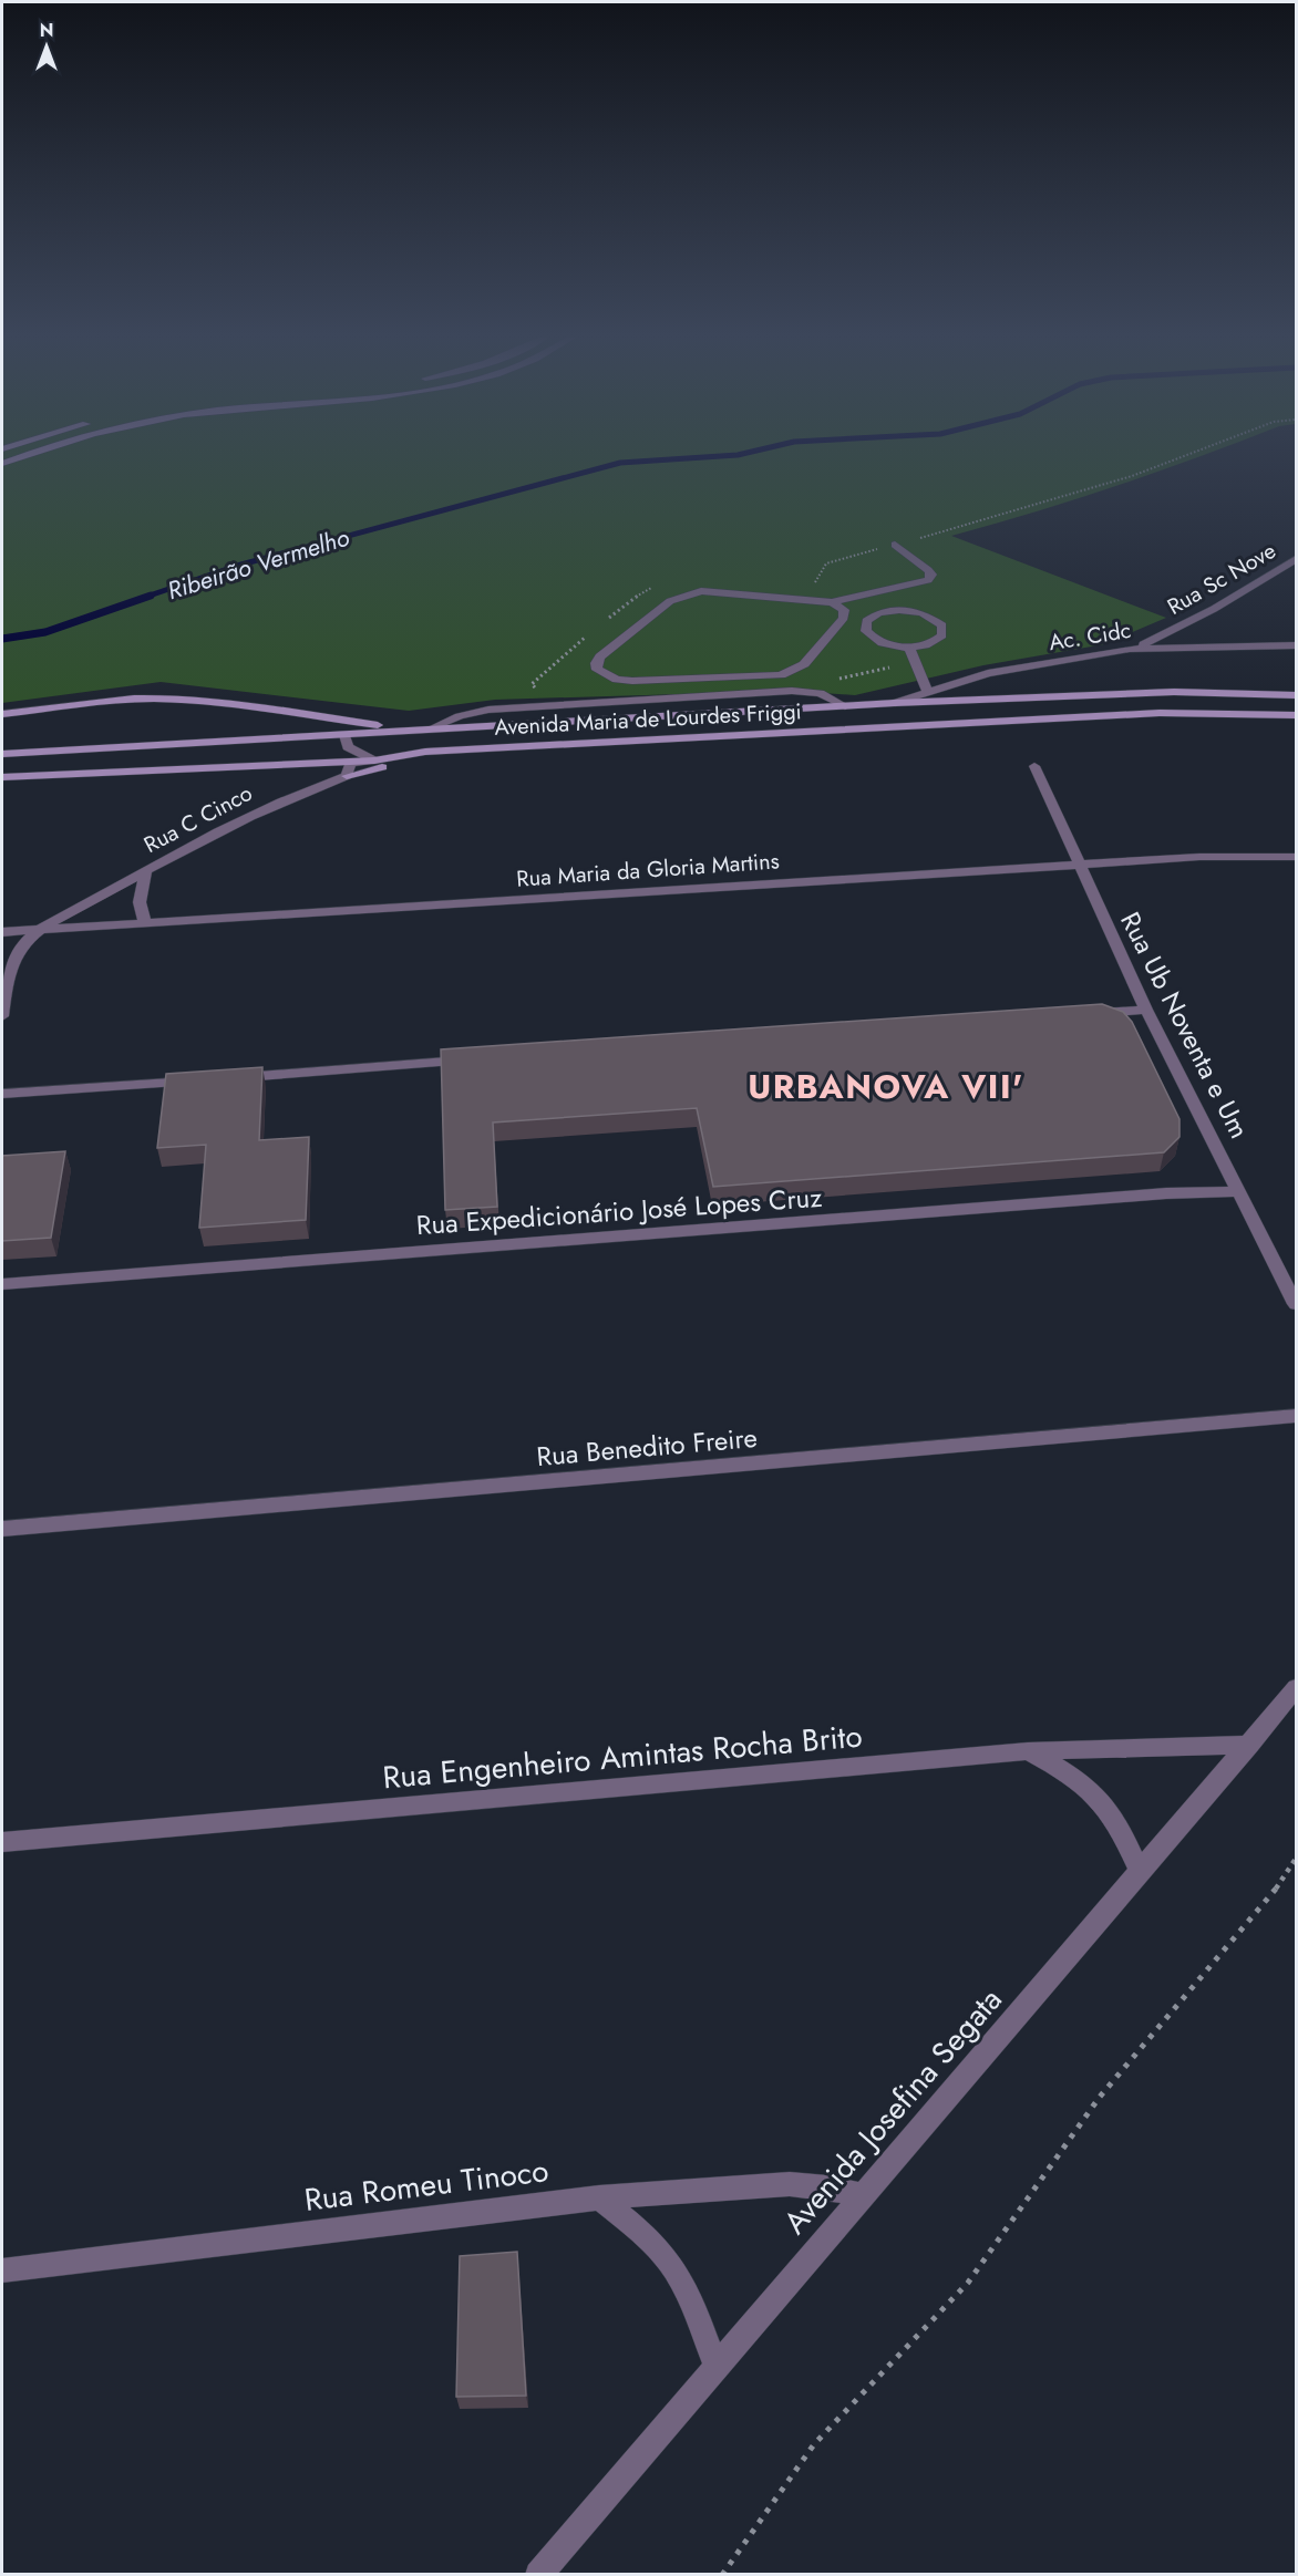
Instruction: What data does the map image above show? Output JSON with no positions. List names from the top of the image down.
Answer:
{
  "streets": {
    "street": [
      "Rua Sc Nove",
      "Ac. Cidc",
      "Avenida Maria de Lourdes Friggi",
      "Rua C Cinco",
      "Rua Maria da Gloria Martins",
      "Rua Ub Noventa e Um",
      "Rua Expedicionário José Lopes Cruz",
      "Rua Benedito Freire",
      "Rua Engenheiro Amintas Rocha Brito",
      "Avenida Josefina Segata",
      "Rua Romeu Tinoco"
    ]
  },
  "crossings": [
    ["Rua Sc Nove", "Ac. Cidc"],
    ["Ac. Cidc", "Avenida Maria de Lourdes Friggi"],
    ["Avenida Maria de Lourdes Friggi", "Rua C Cinco"],
    ["Rua C Cinco", "Rua Maria da Gloria Martins"],
    ["Rua Maria da Gloria Martins", "Rua Ub Noventa e Um"],
    ["Rua Ub Noventa e Um", "Rua Expedicionário José Lopes Cruz"],
    ["Rua Engenheiro Amintas Rocha Brito", "Avenida Josefina Segata"],
    ["Avenida Josefina Segata", "Rua Romeu Tinoco"]
  ],
  "districts": ["URBANOVA VII'"],
  "water": ["Ribeirão Vermelho"],
  "north": "top"
}
